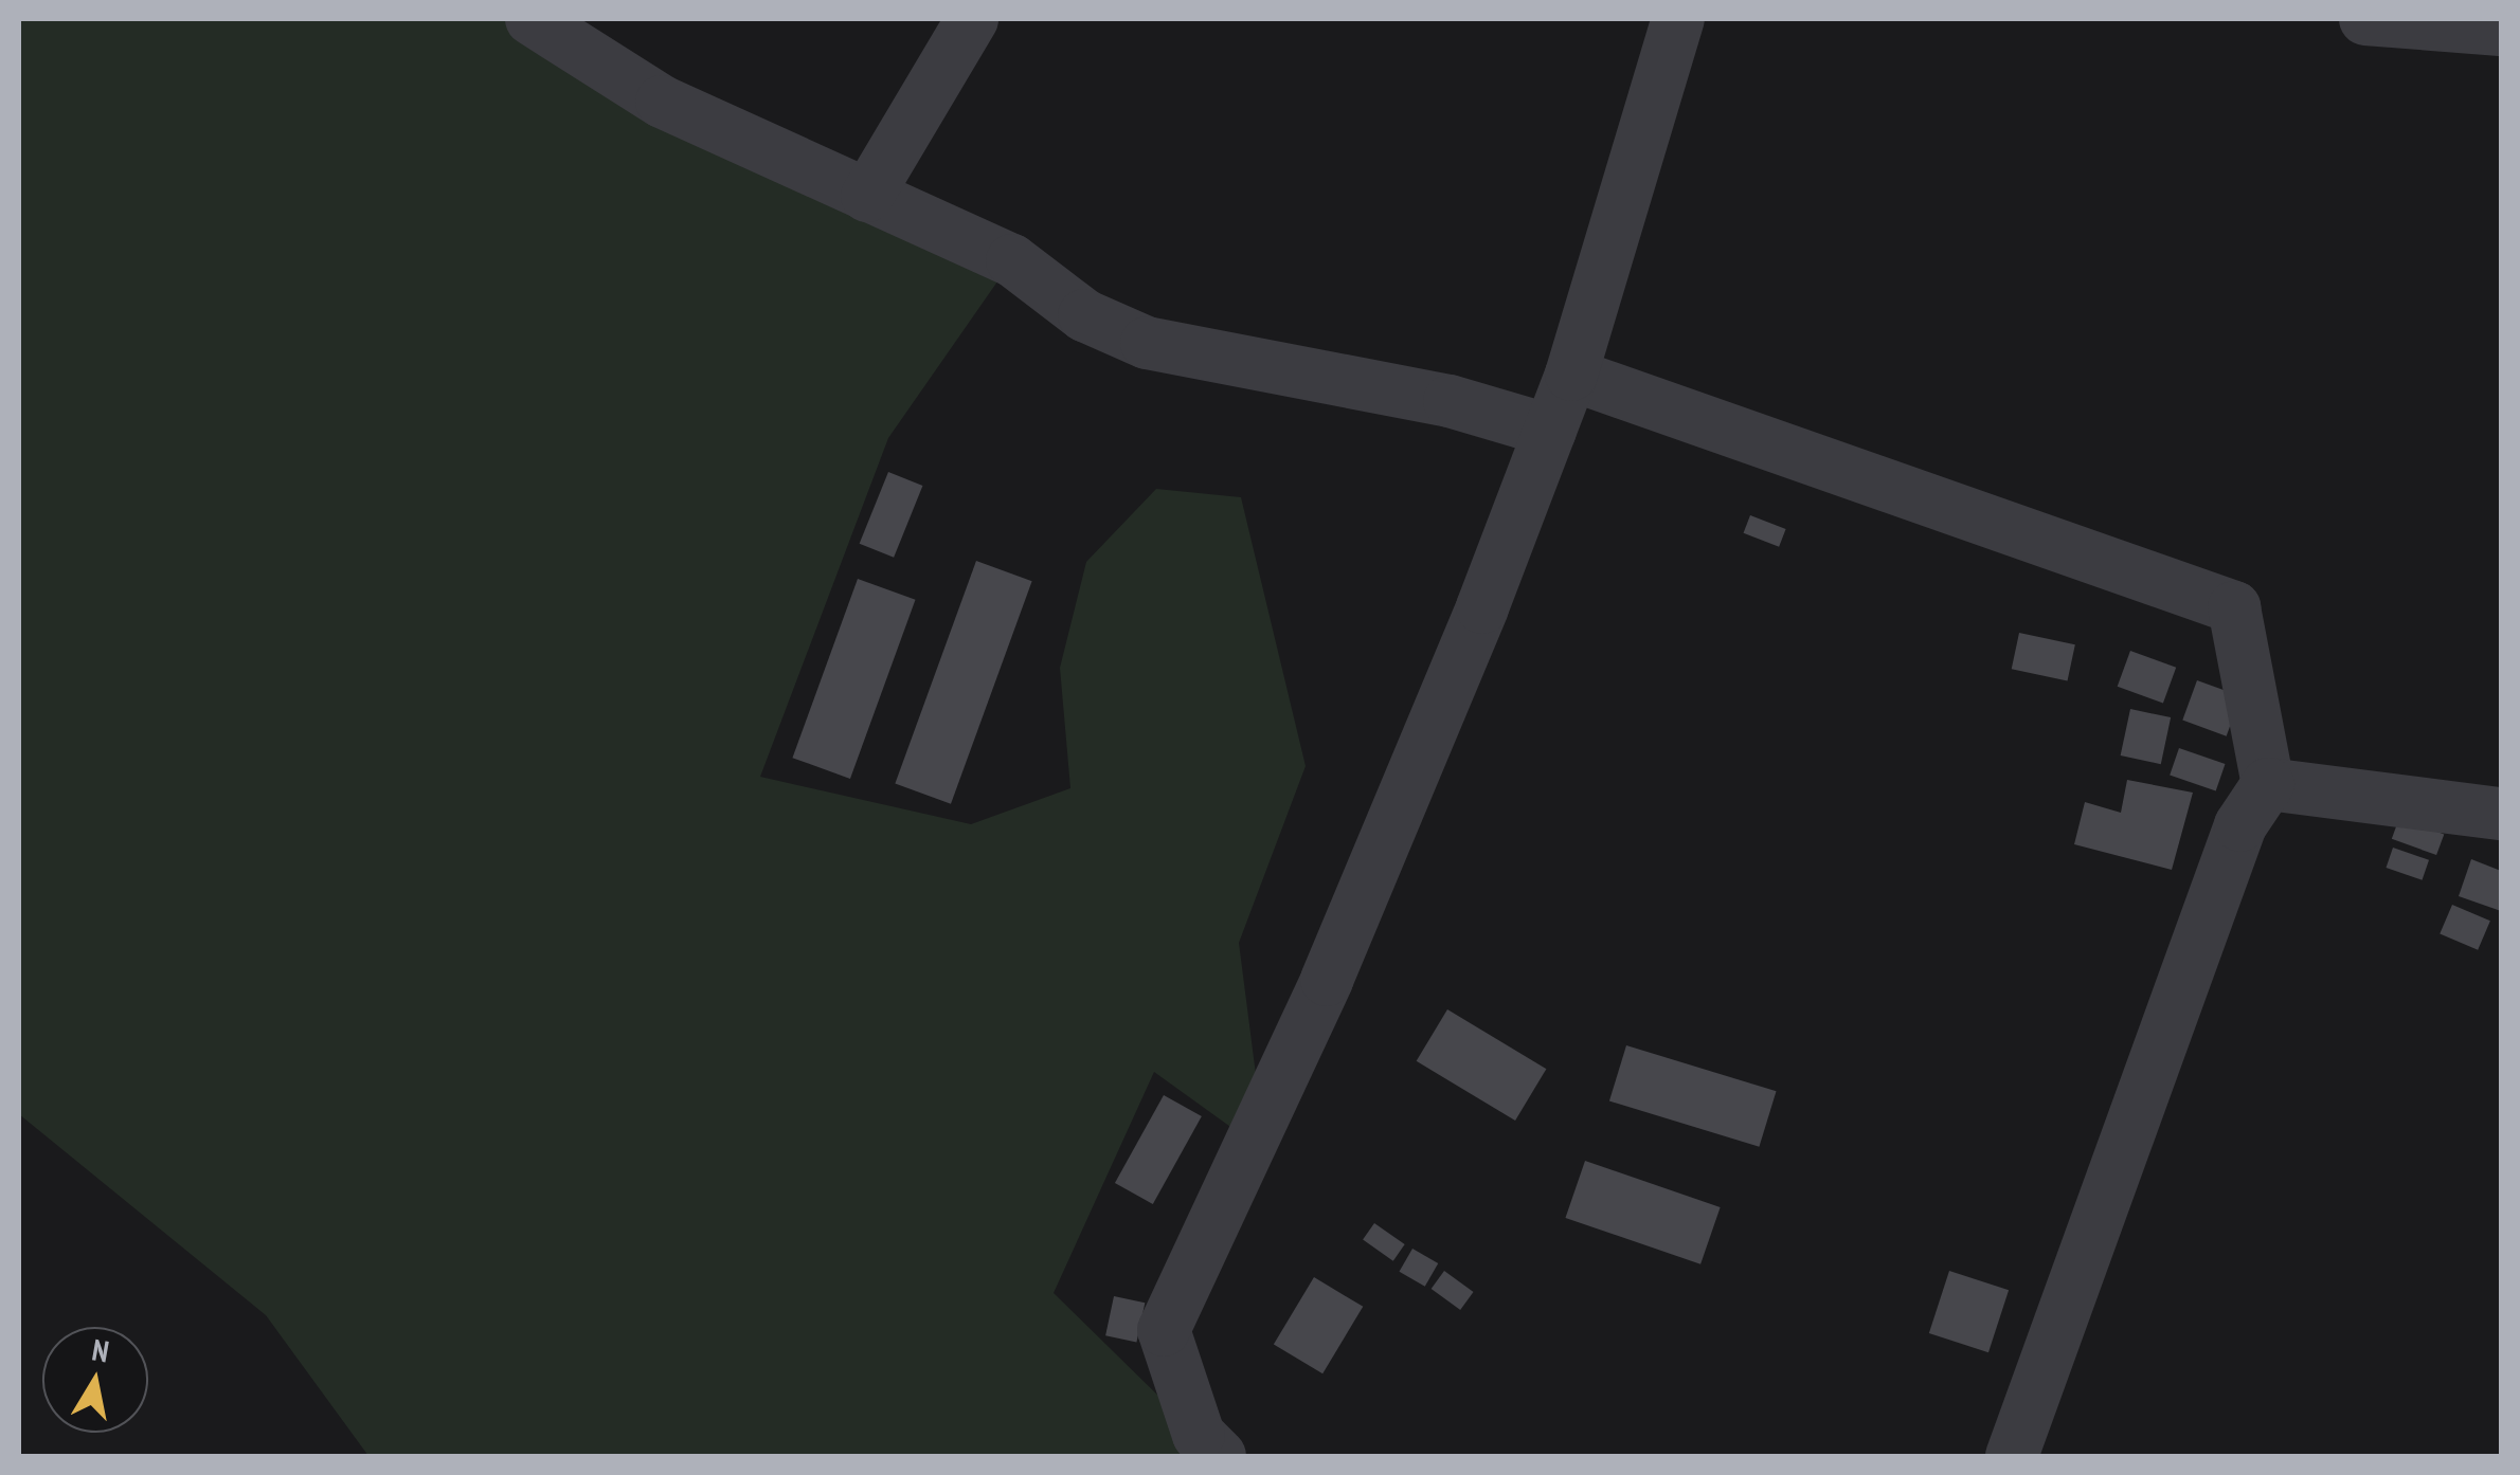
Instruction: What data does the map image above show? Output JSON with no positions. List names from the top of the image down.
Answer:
{
  "north": "top"
}
